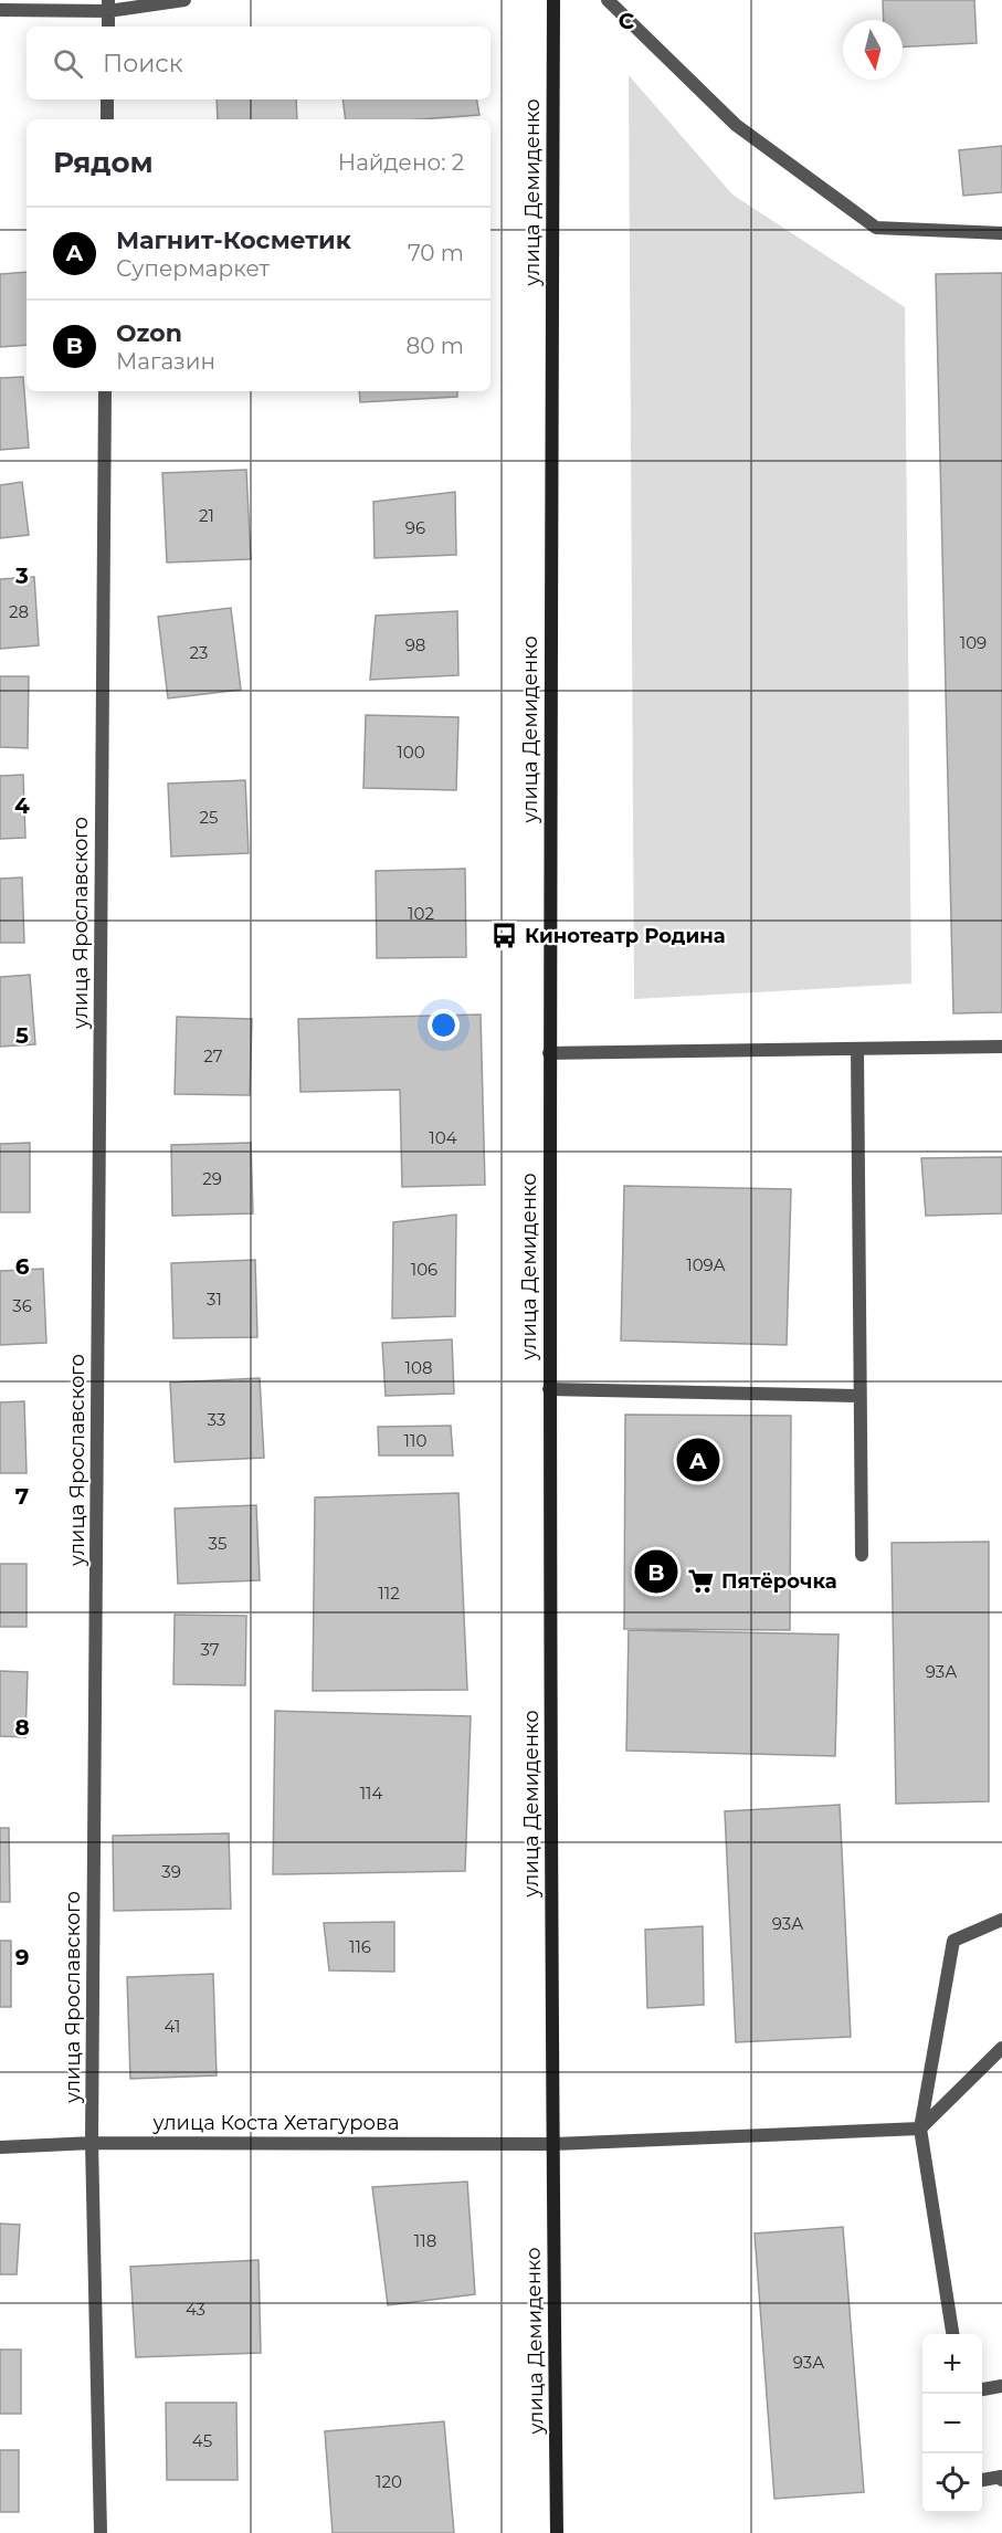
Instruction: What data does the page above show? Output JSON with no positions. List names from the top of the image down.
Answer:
{
  "streets": {
    "main road": ["улица Демиденко"],
    "street": ["улица Ярославского", "улица Коста Хетагурова"]
  },
  "crossings": [
    ["улица Демиденко", "улица Коста Хетагурова"],
    ["улица Ярославского", "улица Коста Хетагурова"]
  ],
  "places": {
    "bus stop": ["Кинотеатр Родина"],
    "supermarket": ["Пятёрочка"]
  },
  "house_numbers": [
    "21",
    "96",
    "28",
    "109",
    "98",
    "23",
    "100",
    "25",
    "102",
    "27",
    "104",
    "29",
    "109А",
    "106",
    "31",
    "36",
    "108",
    "33",
    "110",
    "35",
    "112",
    "37",
    "93А",
    "114",
    "39",
    "93А",
    "116",
    "41",
    "118",
    "43",
    "93А",
    "45",
    "120"
  ],
  "north": "bottom",
  "page": {
    "search": "Поиск",
    "heading": ["Рядом", "Найдено: 2"],
    "list": [
      {
        "mark": "A",
        "name": "Магнит-Косметик",
        "note": "Супермаркет",
        "value": "70 m"
      },
      {
        "mark": "B",
        "name": "Ozon",
        "note": "Магазин",
        "value": "80 m"
      }
    ],
    "pins": ["A", "B"],
    "map_buttons": ["+", "−"]
  },
  "grid": {
    "columns": ["C"],
    "rows": [
      "3",
      "4",
      "5",
      "6",
      "7",
      "8",
      "9"
    ]
  }
}
